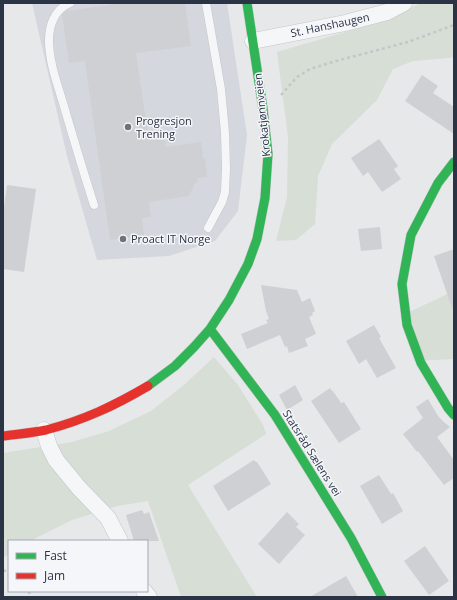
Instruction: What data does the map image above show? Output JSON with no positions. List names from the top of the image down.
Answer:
{
  "streets": {
    "street": ["St. Hanshaugen", "Krokatjønnveien", "Statsråd Sælens vei"]
  },
  "crossings": [
    ["St. Hanshaugen", "Krokatjønnveien"],
    ["Krokatjønnveien", "Statsråd Sælens vei"]
  ],
  "places": ["Progresjon Trening", "Proact IT Norge"],
  "legend": ["Fast", "Jam"]
}
